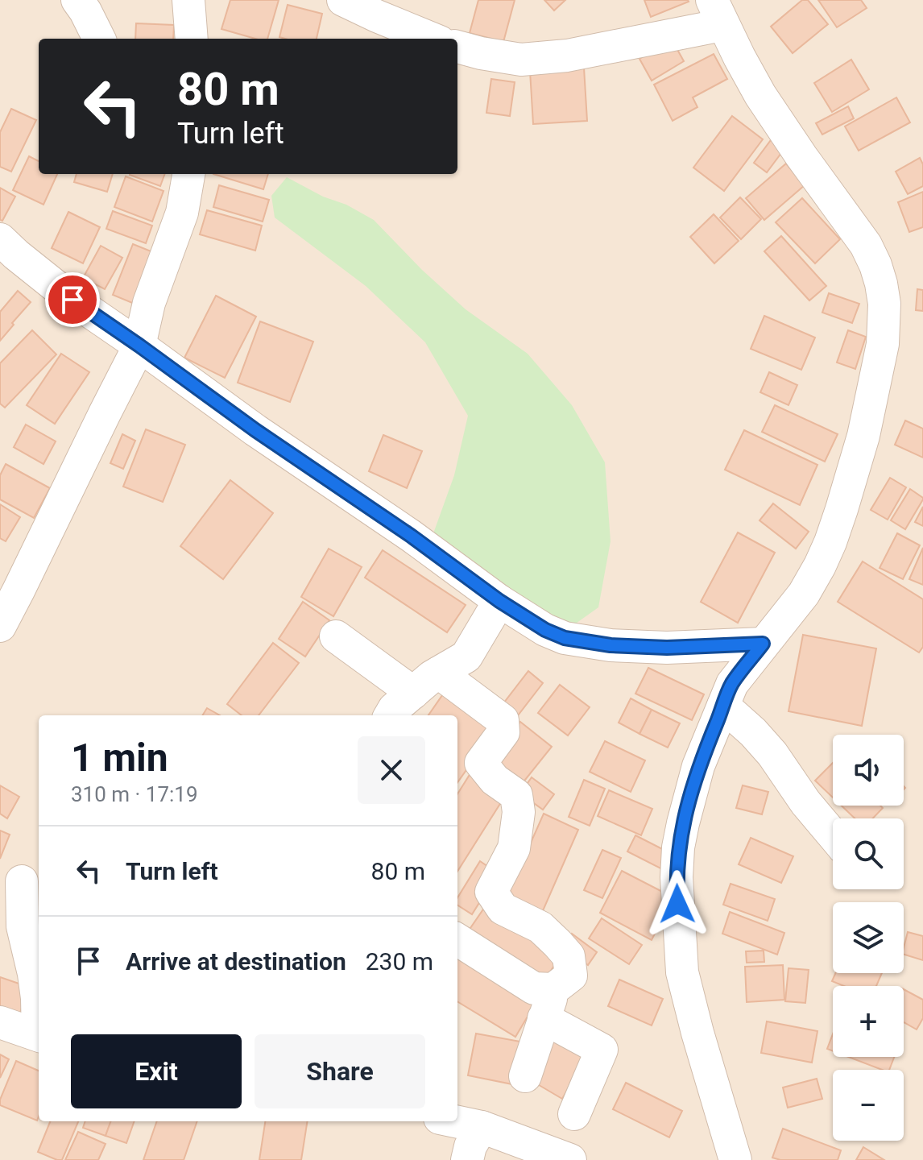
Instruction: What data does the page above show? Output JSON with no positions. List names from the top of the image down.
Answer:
{
  "page": {
    "turn": ["80 m", "Turn left"],
    "heading": ["1 min", "310 m · 17:19"],
    "map_buttons": ["+", "−"],
    "list": [
      {
        "name": "Turn left",
        "value": "80 m"
      },
      {
        "name": "Arrive at destination",
        "value": "230 m"
      }
    ],
    "buttons": ["Exit", "Share"]
  }
}
